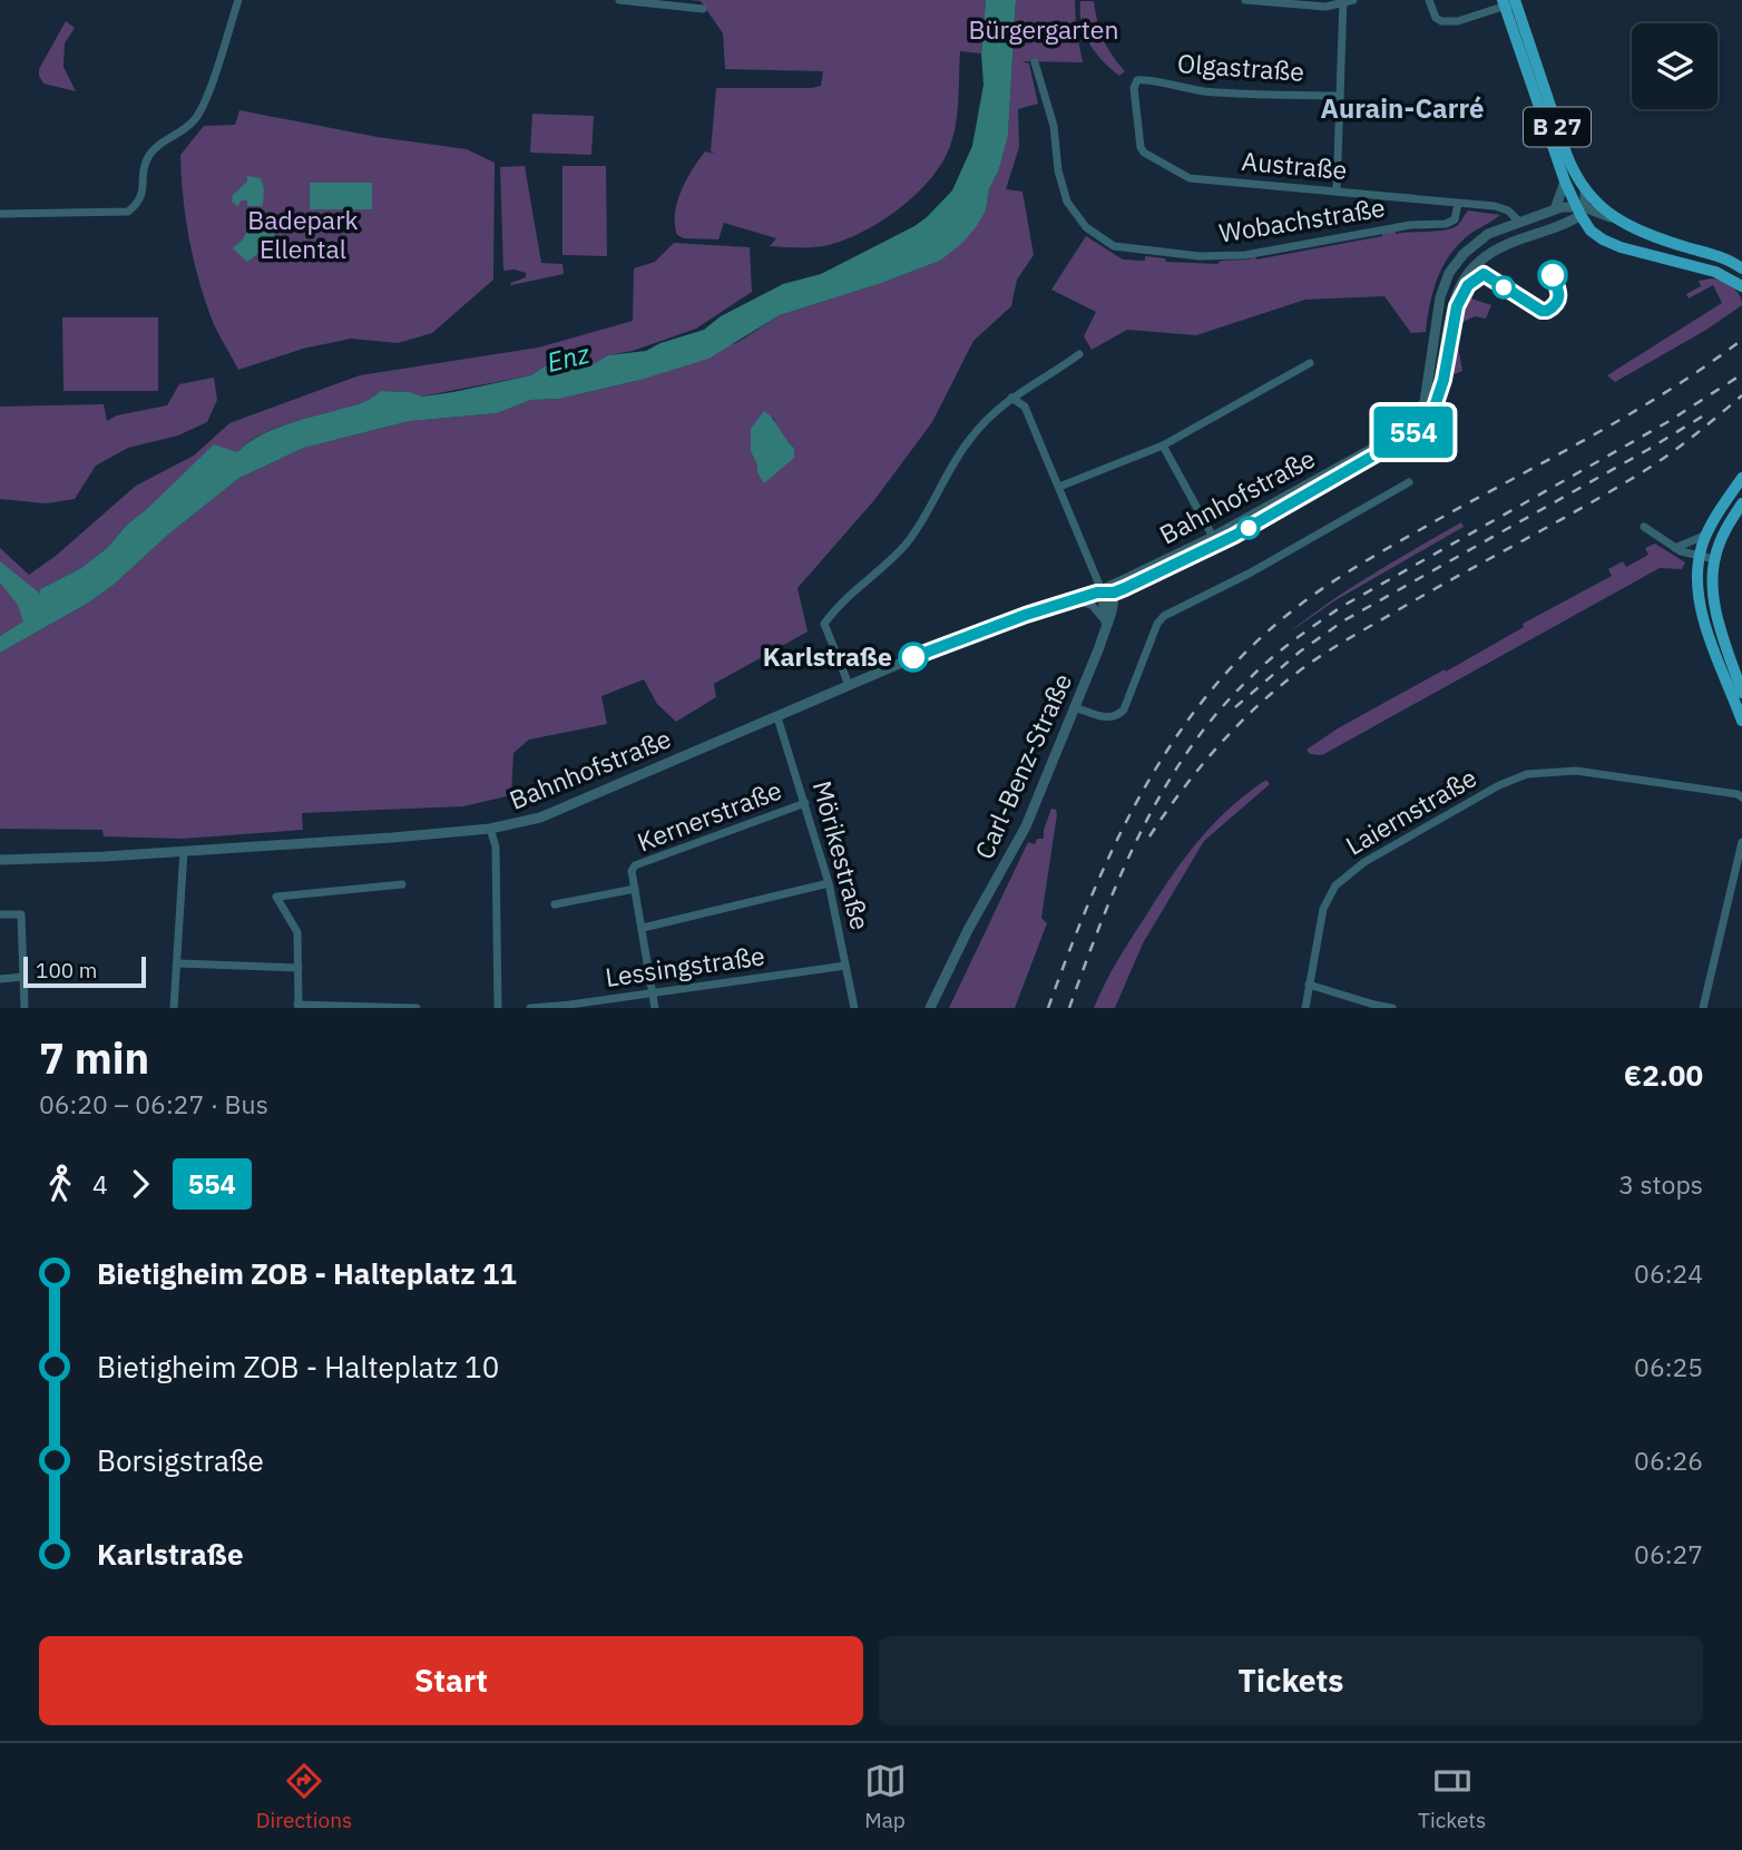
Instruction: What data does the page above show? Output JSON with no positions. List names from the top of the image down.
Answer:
{
  "streets": {
    "main road": ["B 27"],
    "street": [
      "Olgastraße",
      "Austraße",
      "Wobachstraße",
      "Bahnhofstraße",
      "Carl-Benz-Straße",
      "Laiernstraße",
      "Kernerstraße",
      "Mörikestraße",
      "Lessingstraße"
    ]
  },
  "crossings": [
    ["Olgastraße", "Austraße"],
    ["B 27", "Bahnhofstraße"],
    ["Austraße", "Wobachstraße"],
    ["Bahnhofstraße", "Carl-Benz-Straße"],
    ["Bahnhofstraße", "Mörikestraße"],
    ["Kernerstraße", "Mörikestraße"],
    ["Mörikestraße", "Lessingstraße"]
  ],
  "districts": ["Aurain-Carré"],
  "water": ["Enz"],
  "parks": ["Bürgergarten", "Badepark Ellental"],
  "places": ["Karlstraße"],
  "lines": ["bus line 554"],
  "scale_bar": "100 m",
  "page": {
    "on_map": "554",
    "scale": "100 m",
    "heading": ["7 min", "06:20 – 06:27 · Bus", "€2.00"],
    "legs": ["4", "554", "3 stops"],
    "list": [
      {
        "name": "Bietigheim ZOB - Halteplatz 11",
        "value": "06:24"
      },
      {
        "name": "Bietigheim ZOB - Halteplatz 10",
        "value": "06:25"
      },
      {
        "name": "Borsigstraße",
        "value": "06:26"
      },
      {
        "name": "Karlstraße",
        "value": "06:27"
      }
    ],
    "buttons": ["Start", "Tickets"],
    "tabs": ["Directions", "Map", "Tickets"]
  }
}
